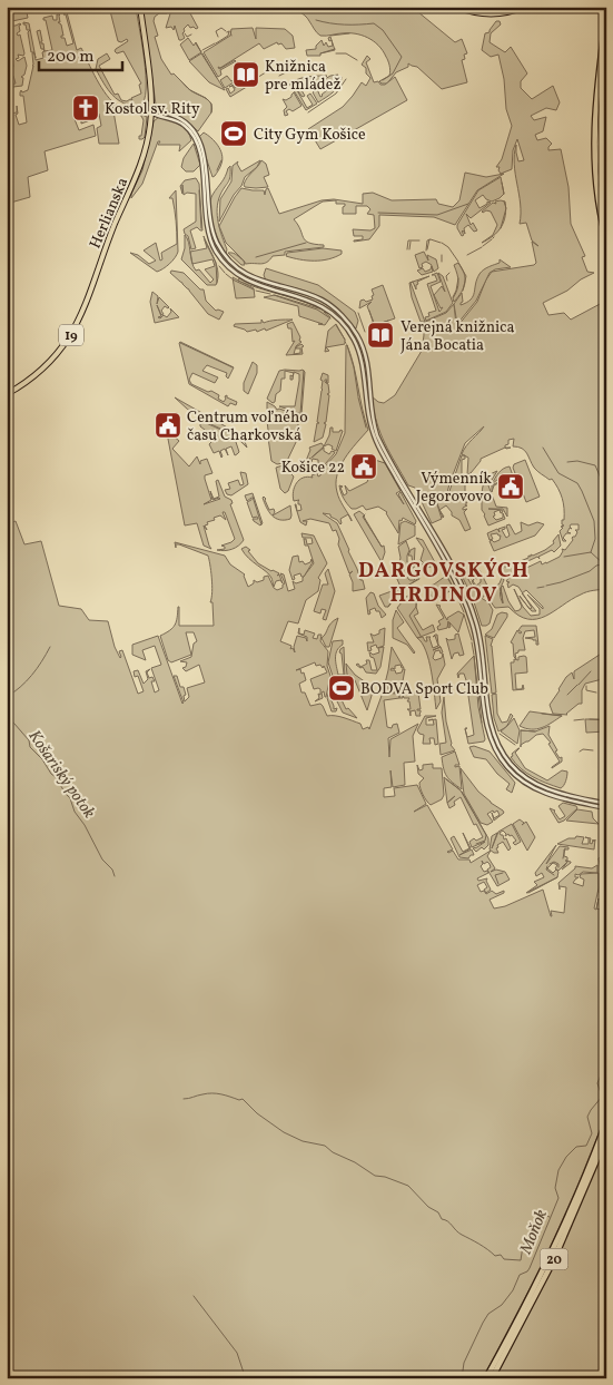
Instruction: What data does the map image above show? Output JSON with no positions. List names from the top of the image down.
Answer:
{
  "streets": {
    "highway": ["20"],
    "main road": ["Herlianska", "19"]
  },
  "districts": ["DARGOVSKÝCH HRDINOV"],
  "water": ["Košariský potok", "Moňok"],
  "places": {
    "library": ["Knižnica pre mládež", "Verejná knižnica Jána Bocatia"],
    "church": ["Kostol sv. Rity"],
    "sports": ["City Gym Košice", "BODVA Sport Club"],
    "public building": ["Centrum voľného času Charkovská", "Košice 22", "Výmenník Jegorovovo"]
  },
  "scale_bar": "200 m"
}
